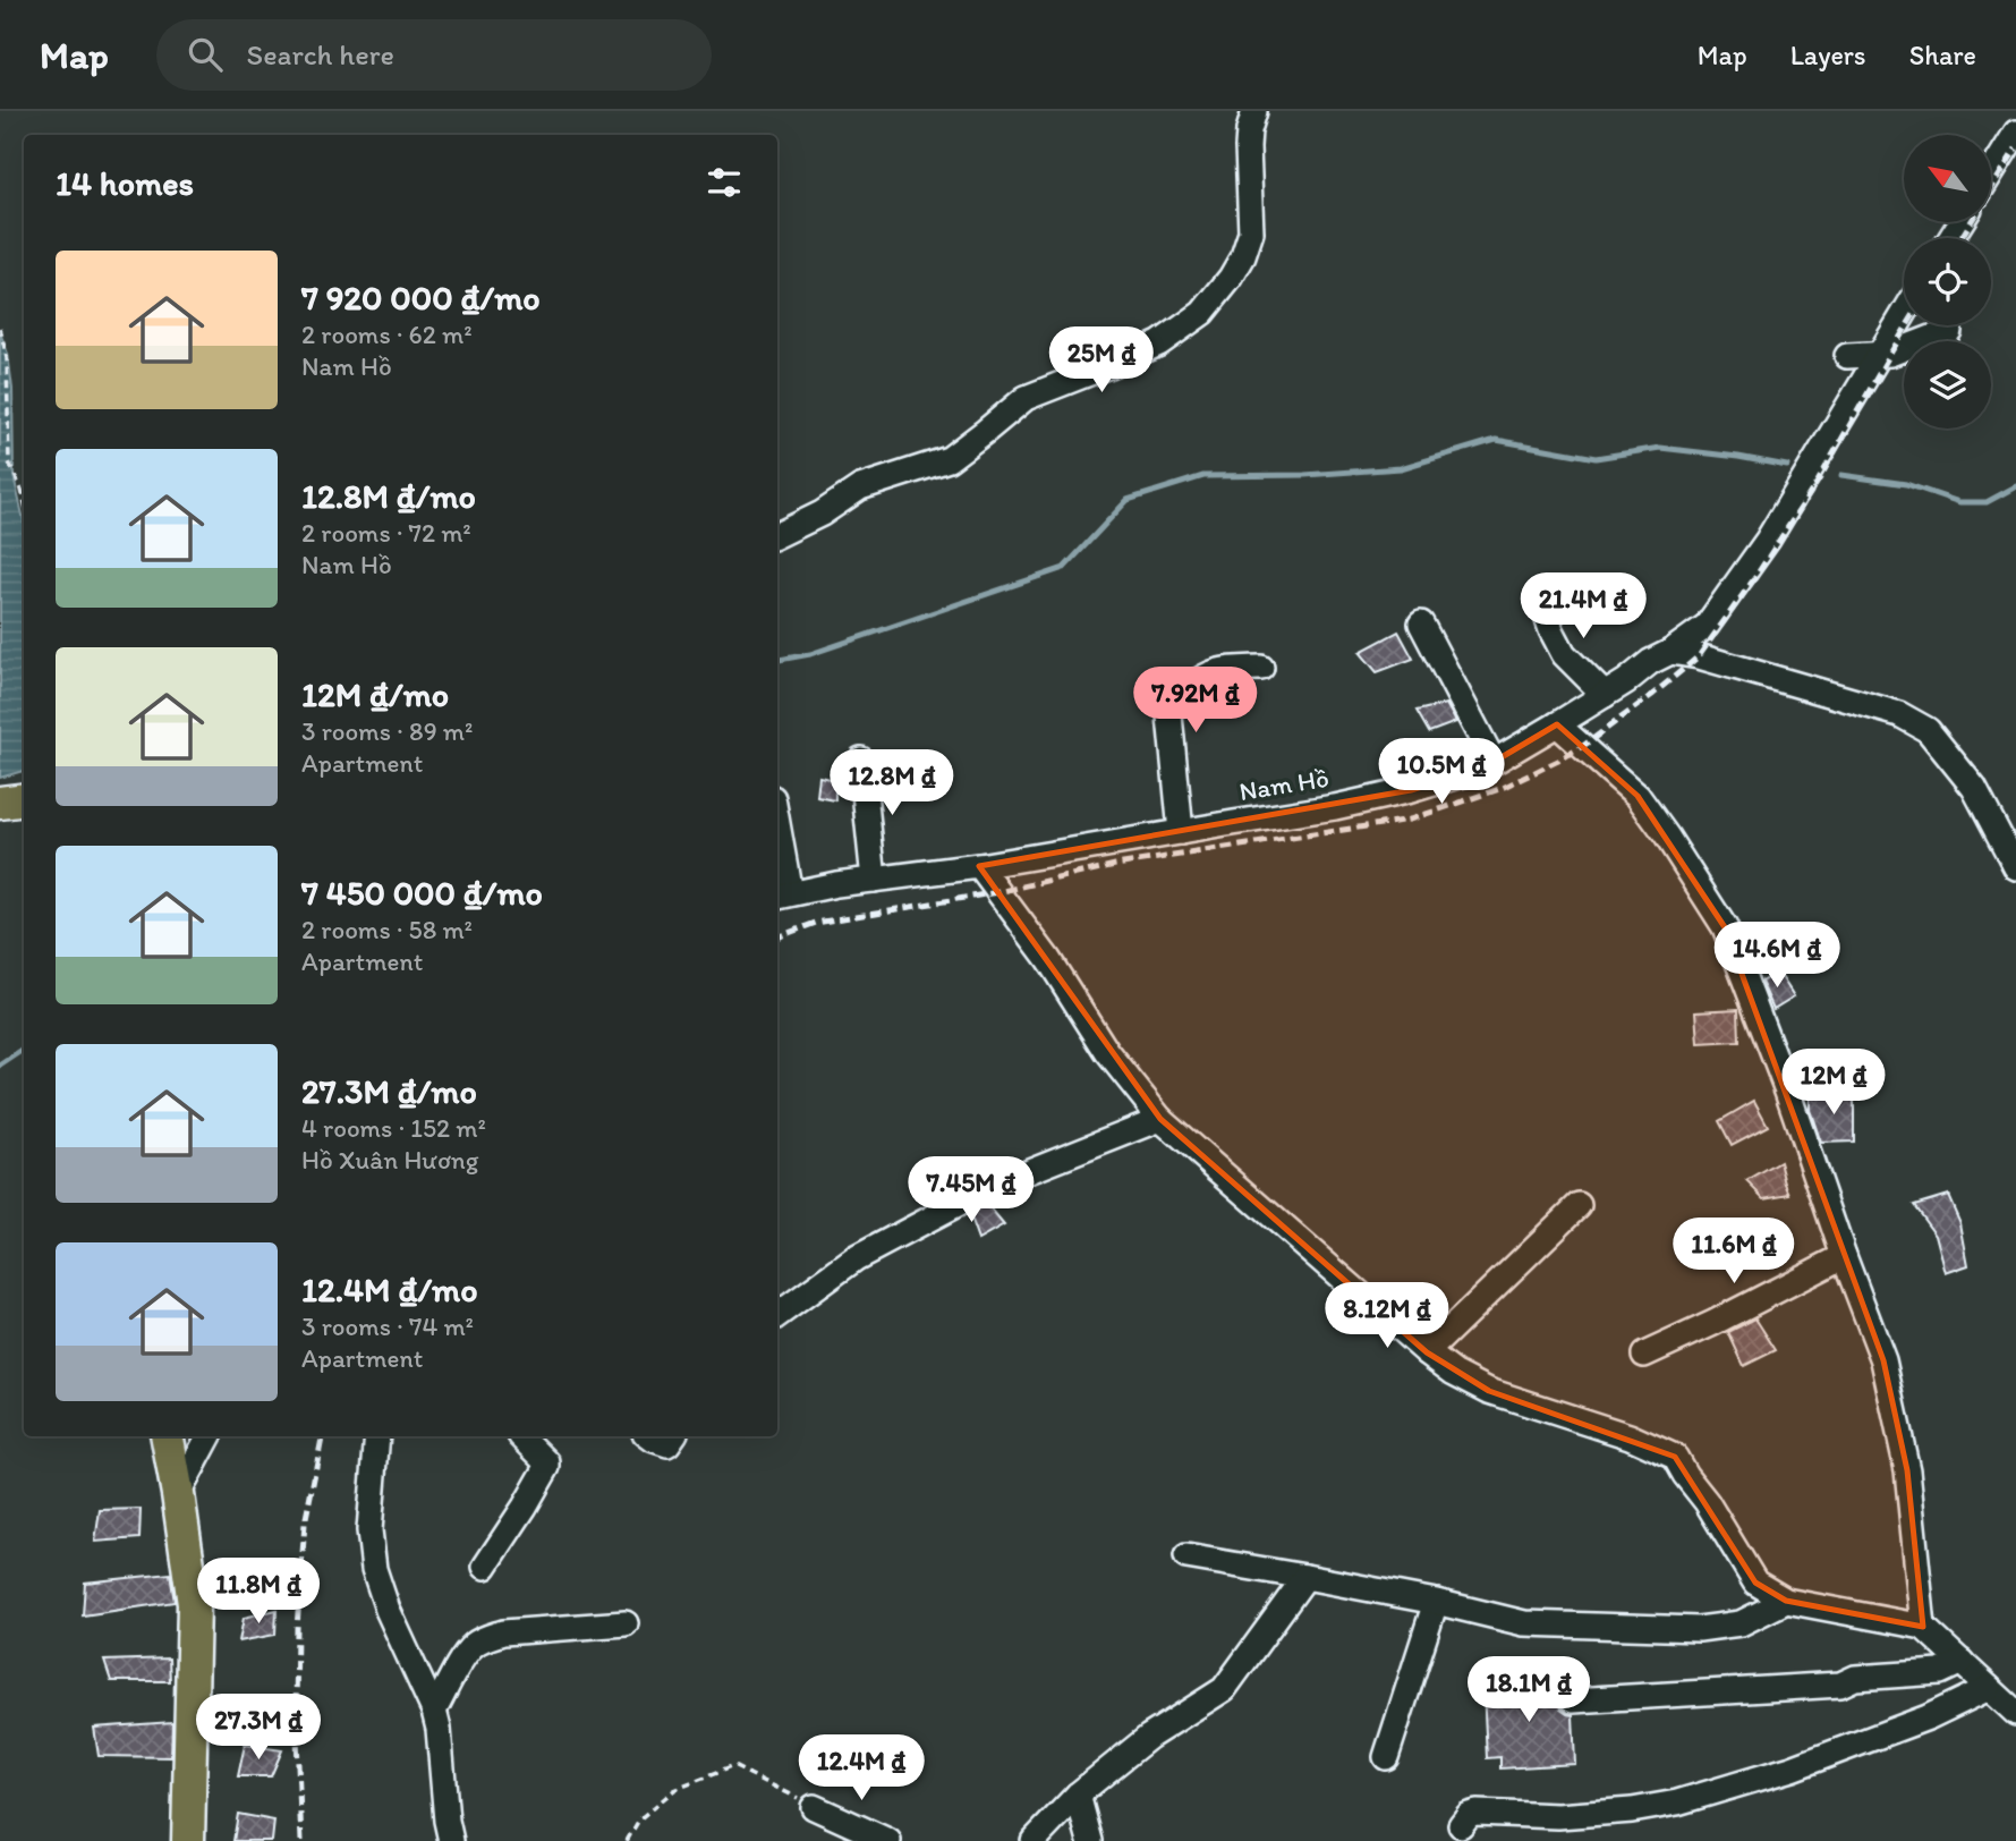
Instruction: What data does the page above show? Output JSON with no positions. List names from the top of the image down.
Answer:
{
  "streets": {
    "street": ["Nam Hồ"]
  },
  "north": "top left",
  "page": {
    "header": "Map",
    "search": "Search here",
    "nav": ["Map", "Layers", "Share"],
    "heading": "14 homes",
    "list": [
      {
        "name": "7 920 000 ₫/mo",
        "note": "2 rooms · 62 m² · Nam Hồ"
      },
      {
        "name": "12.8M ₫/mo",
        "note": "2 rooms · 72 m² · Nam Hồ"
      },
      {
        "name": "12M ₫/mo",
        "note": "3 rooms · 89 m² · Apartment"
      },
      {
        "name": "7 450 000 ₫/mo",
        "note": "2 rooms · 58 m² · Apartment"
      },
      {
        "name": "27.3M ₫/mo",
        "note": "4 rooms · 152 m² · Hồ Xuân Hương"
      },
      {
        "name": "12.4M ₫/mo",
        "note": "3 rooms · 74 m² · Apartment"
      }
    ],
    "price": [
      "25M ₫",
      "21.4M ₫",
      "7.92M ₫",
      "10.5M ₫",
      "12.8M ₫",
      "14.6M ₫",
      "12M ₫",
      "7.45M ₫",
      "11.6M ₫",
      "8.12M ₫",
      "11.8M ₫",
      "18.1M ₫",
      "27.3M ₫",
      "12.4M ₫"
    ]
  }
}
